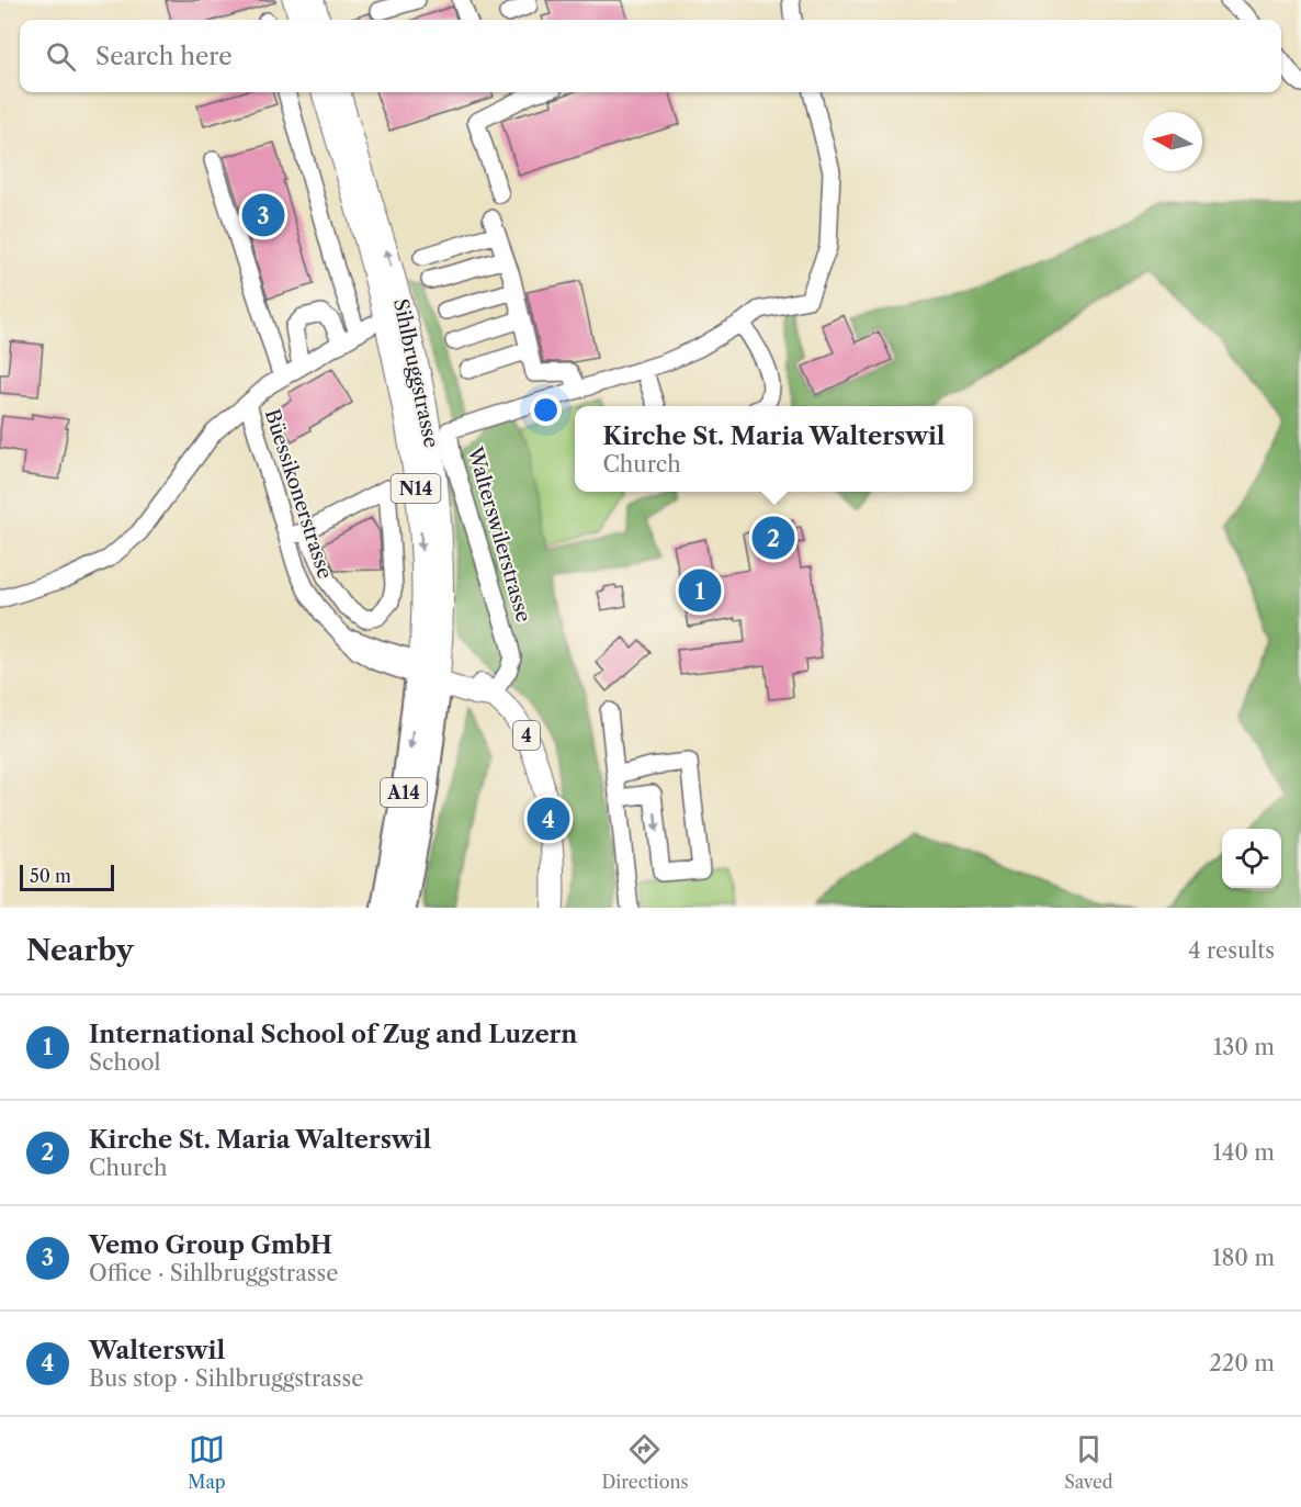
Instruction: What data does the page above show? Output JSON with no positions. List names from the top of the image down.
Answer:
{
  "streets": {
    "highway": ["A14"],
    "main road": ["Sihlbruggstrasse", "N14", "4"],
    "street": ["Büessikonerstrasse", "Walterswilerstrasse"]
  },
  "crossings": [
    ["Sihlbruggstrasse", "Büessikonerstrasse"],
    ["Sihlbruggstrasse", "4"],
    ["Sihlbruggstrasse", "A14"],
    ["Büessikonerstrasse", "4"],
    ["Büessikonerstrasse", "A14"],
    ["Walterswilerstrasse", "4"],
    ["4", "A14"]
  ],
  "scale_bar": "50 m",
  "north": "left",
  "page": {
    "search": "Search here",
    "pins": [
      "3",
      "2",
      "1",
      "4"
    ],
    "popup": ["Kirche St. Maria Walterswil", "Church"],
    "scale": "50 m",
    "heading": ["Nearby", "4 results"],
    "list": [
      {
        "mark": "1",
        "name": "International School of Zug and Luzern",
        "note": "School",
        "value": "130 m"
      },
      {
        "mark": "2",
        "name": "Kirche St. Maria Walterswil",
        "note": "Church",
        "value": "140 m"
      },
      {
        "mark": "3",
        "name": "Vemo Group GmbH",
        "note": "Office · Sihlbruggstrasse",
        "value": "180 m"
      },
      {
        "mark": "4",
        "name": "Walterswil",
        "note": "Bus stop · Sihlbruggstrasse",
        "value": "220 m"
      }
    ],
    "nav": ["Map", "Directions", "Saved"]
  }
}
